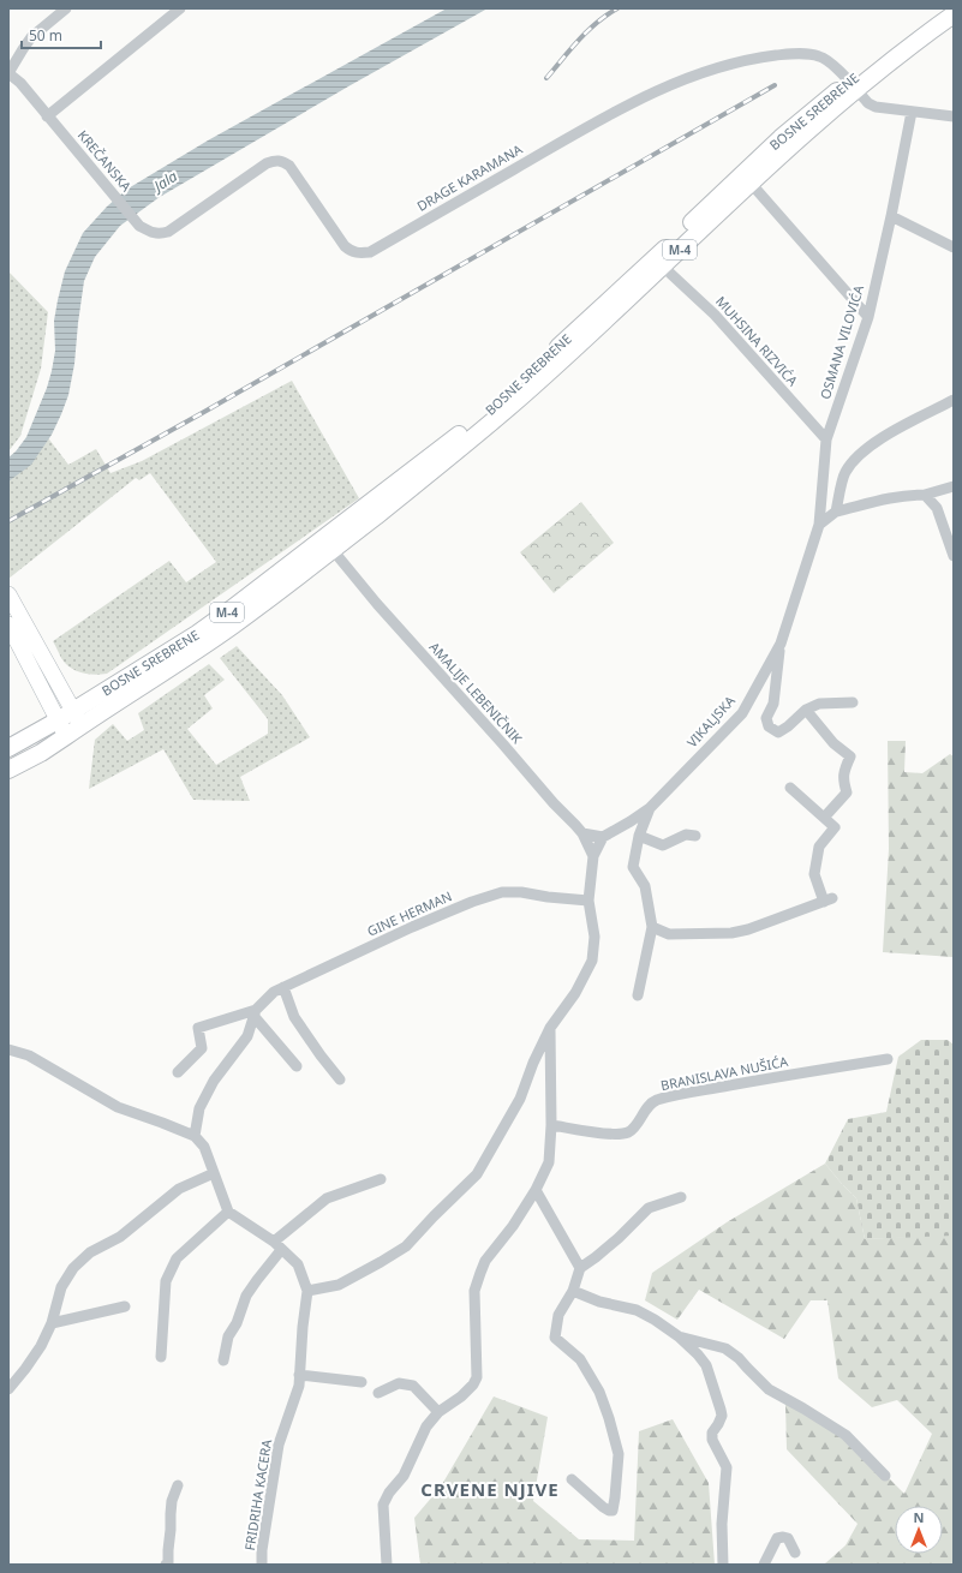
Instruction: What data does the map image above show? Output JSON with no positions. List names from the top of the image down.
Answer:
{
  "streets": {
    "main road": ["BOSNE SREBRENE", "M-4"],
    "street": [
      "KREČANSKA",
      "DRAGE KARAMANA",
      "MUHSINA RIZVIĆA",
      "OSMANA VILOVIĆA",
      "AMALIJE LEBENIČNIK",
      "VIKALJSKA",
      "GINE HERMAN",
      "BRANISLAVA NUŠIĆA",
      "FRIDRIHA KACERA"
    ]
  },
  "crossings": [
    ["BOSNE SREBRENE", "DRAGE KARAMANA"],
    ["BOSNE SREBRENE", "M-4"],
    ["BOSNE SREBRENE", "MUHSINA RIZVIĆA"],
    ["BOSNE SREBRENE", "AMALIJE LEBENIČNIK"],
    ["KREČANSKA", "DRAGE KARAMANA"],
    ["MUHSINA RIZVIĆA", "OSMANA VILOVIĆA"],
    ["OSMANA VILOVIĆA", "VIKALJSKA"]
  ],
  "districts": ["CRVENE NJIVE"],
  "water": ["Jala"],
  "scale_bar": "50 m",
  "north": "top"
}
